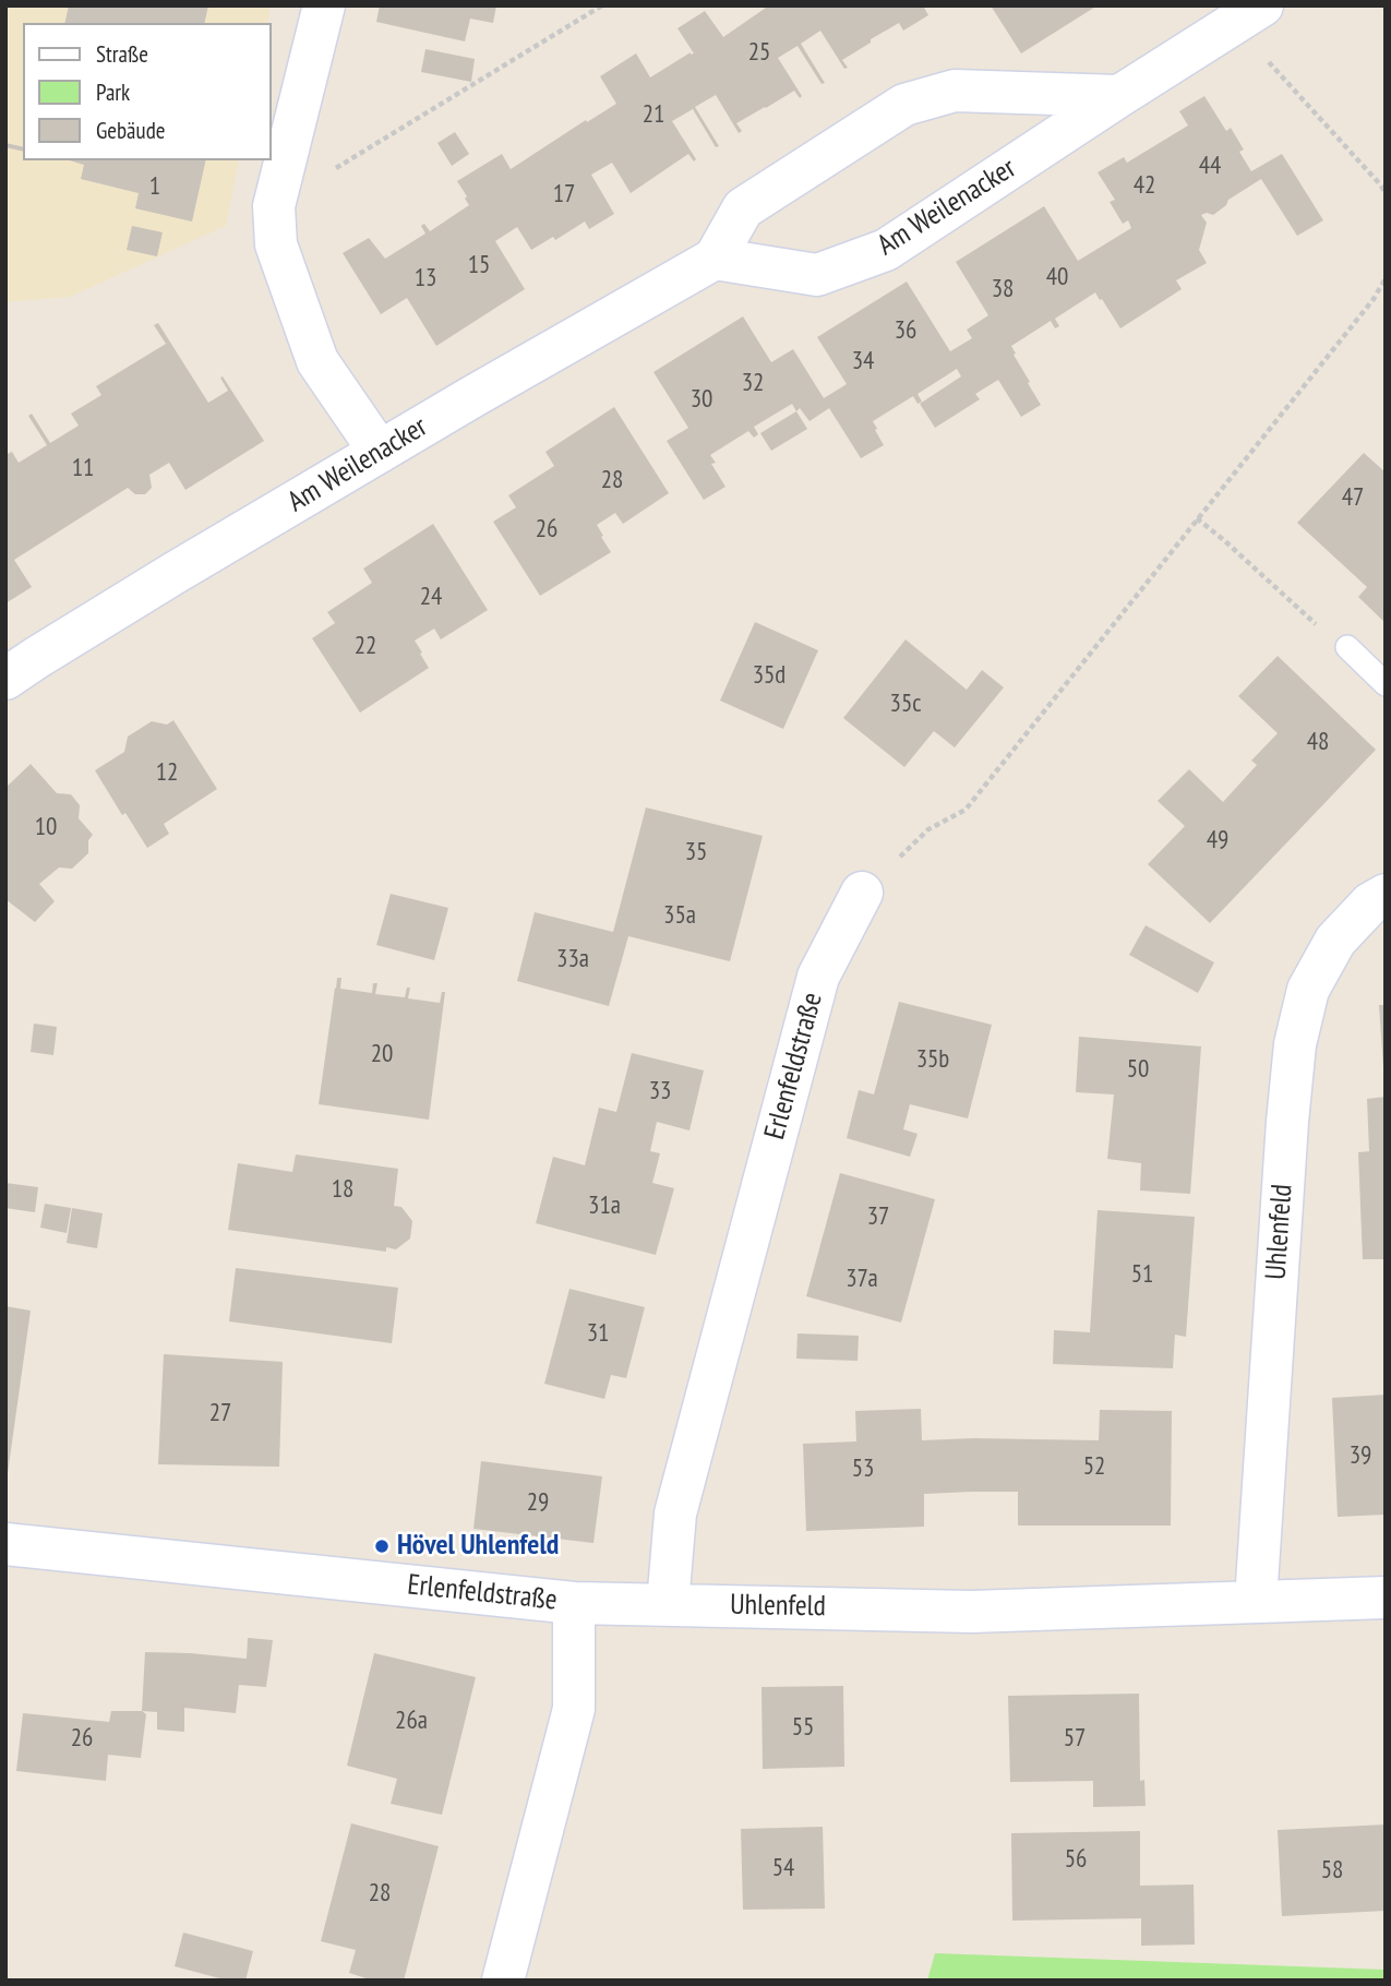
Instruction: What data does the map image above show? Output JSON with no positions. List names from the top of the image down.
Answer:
{
  "streets": {
    "street": ["Am Weilenacker", "Erlenfeldstraße", "Uhlenfeld"]
  },
  "crossings": [
    ["Erlenfeldstraße", "Uhlenfeld"]
  ],
  "places": ["Hövel Uhlenfeld"],
  "house_numbers": [
    "25",
    "21",
    "44",
    "42",
    "1",
    "17",
    "15",
    "40",
    "13",
    "38",
    "36",
    "34",
    "32",
    "30",
    "11",
    "28",
    "47",
    "26",
    "24",
    "22",
    "35d",
    "35c",
    "48",
    "12",
    "10",
    "49",
    "35",
    "35a",
    "33a",
    "20",
    "35b",
    "50",
    "33",
    "18",
    "31a",
    "37",
    "51",
    "37a",
    "31",
    "27",
    "39",
    "52",
    "53",
    "29",
    "26a",
    "55",
    "26",
    "57",
    "56",
    "54",
    "58",
    "28"
  ],
  "legend": ["Straße", "Park", "Gebäude"]
}
